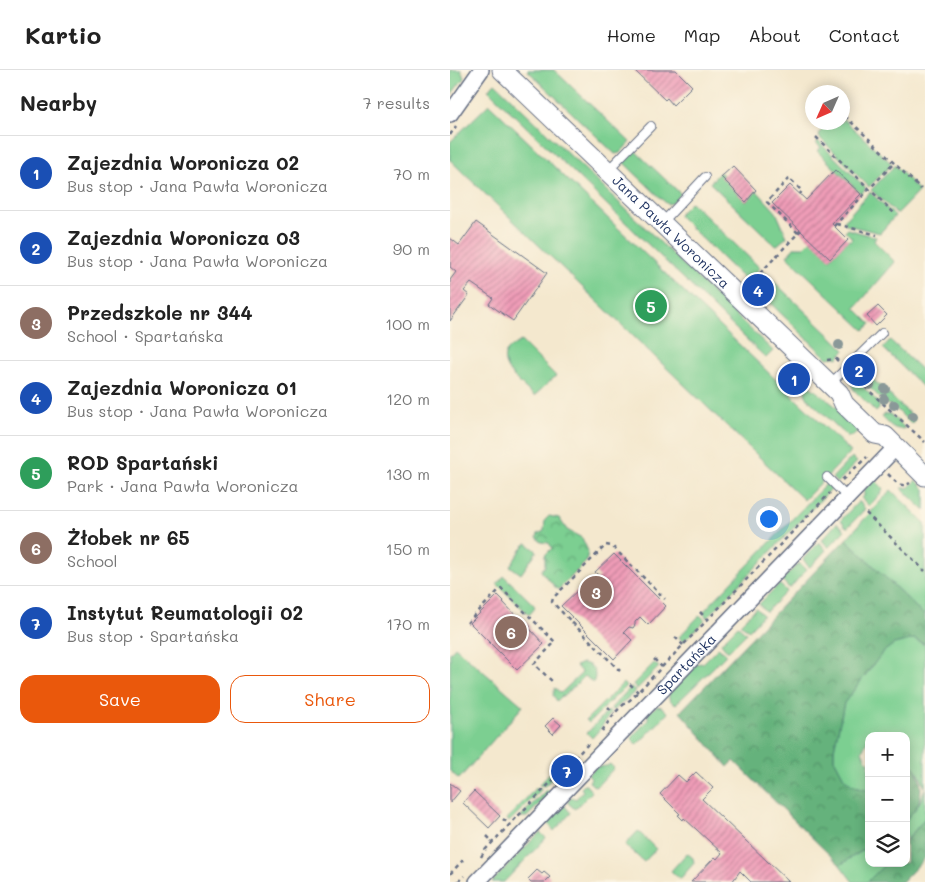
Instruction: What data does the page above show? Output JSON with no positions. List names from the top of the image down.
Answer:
{
  "streets": {
    "street": ["Jana Pawła Woronicza", "Spartańska"]
  },
  "crossings": [
    ["Jana Pawła Woronicza", "Spartańska"]
  ],
  "north": "bottom left",
  "page": {
    "header": "Kartio",
    "nav": [
      "Home",
      "Map",
      "About",
      "Contact"
    ],
    "heading": ["Nearby", "7 results"],
    "list": [
      {
        "mark": "1",
        "name": "Zajezdnia Woronicza 02",
        "note": "Bus stop · Jana Pawła Woronicza",
        "value": "70 m"
      },
      {
        "mark": "2",
        "name": "Zajezdnia Woronicza 03",
        "note": "Bus stop · Jana Pawła Woronicza",
        "value": "90 m"
      },
      {
        "mark": "3",
        "name": "Przedszkole nr 344",
        "note": "School · Spartańska",
        "value": "100 m"
      },
      {
        "mark": "4",
        "name": "Zajezdnia Woronicza 01",
        "note": "Bus stop · Jana Pawła Woronicza",
        "value": "120 m"
      },
      {
        "mark": "5",
        "name": "ROD Spartański",
        "note": "Park · Jana Pawła Woronicza",
        "value": "130 m"
      },
      {
        "mark": "6",
        "name": "Żłobek nr 65",
        "note": "School",
        "value": "150 m"
      },
      {
        "mark": "7",
        "name": "Instytut Reumatologii 02",
        "note": "Bus stop · Spartańska",
        "value": "170 m"
      }
    ],
    "pins": [
      "4",
      "5",
      "2",
      "1",
      "3",
      "6",
      "7"
    ],
    "buttons": ["Save", "Share"],
    "map_buttons": ["+", "−"]
  }
}
